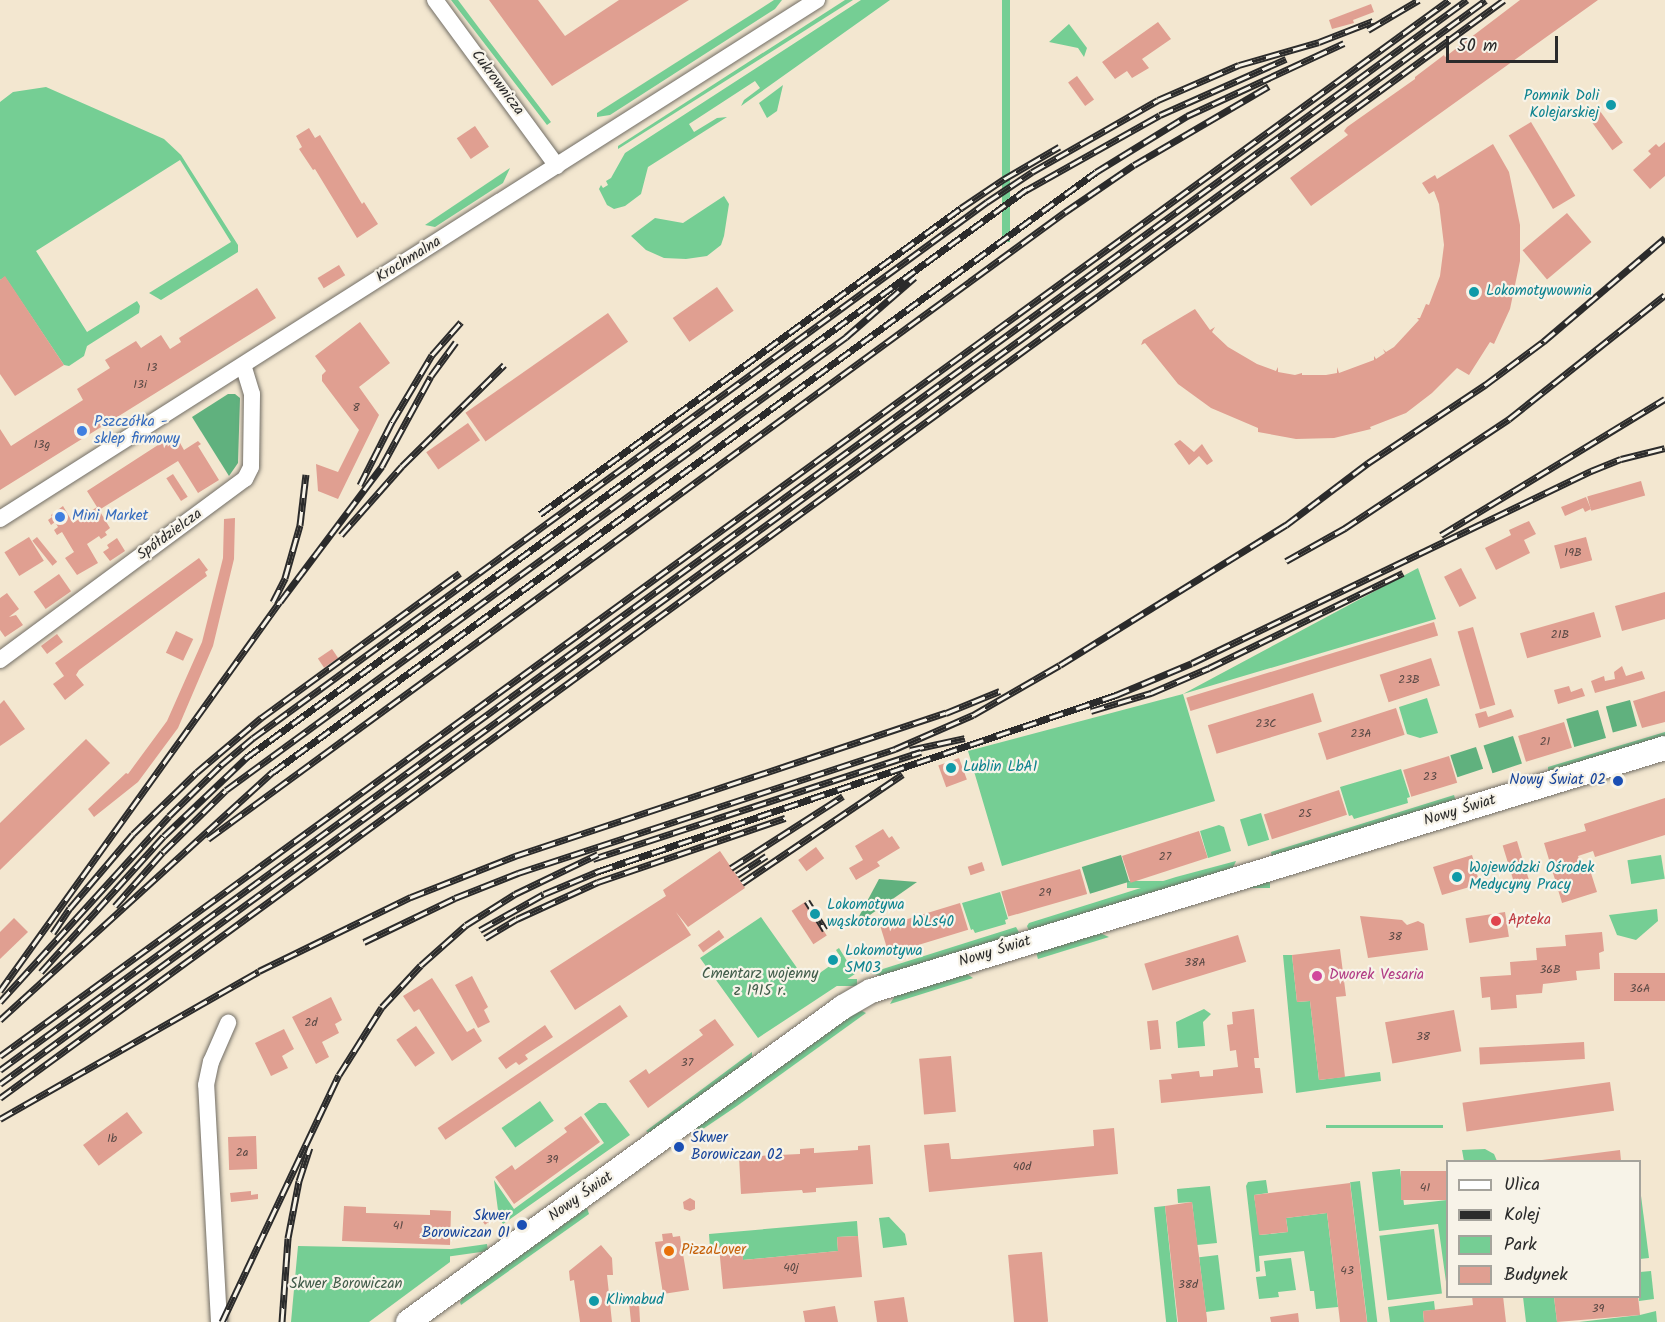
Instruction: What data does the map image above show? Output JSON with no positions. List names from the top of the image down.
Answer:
{
  "streets": {
    "street": [
      "Cukrownicza",
      "Krochmalna",
      "Spółdzielcza",
      "Nowy Świat"
    ]
  },
  "crossings": [
    ["Cukrownicza", "Krochmalna"],
    ["Krochmalna", "Spółdzielcza"]
  ],
  "parks": ["Cmentarz wojenny z 1915 r.", "Skwer Borowiczan"],
  "places": [
    "Pomnik Doli Kolejarskiej",
    "Lokomotywownia",
    "Pszczółka - sklep firmowy",
    "Mini Market",
    "Lublin LbA1",
    "Nowy Świat 02",
    "Wojewódzki Ośrodek Medycyny Pracy",
    "Lokomotywa wąskotorowa WLs40",
    "Apteka",
    "Lokomotywa SM03",
    "Dworek Vesaria",
    "Skwer Borowiczan 02",
    "Skwer Borowiczan 01",
    "PizzaLover",
    "Klimabud"
  ],
  "house_numbers": [
    "13",
    "13i",
    "8",
    "13g",
    "19B",
    "21B",
    "23B",
    "23C",
    "23A",
    "21",
    "23",
    "25",
    "27",
    "29",
    "38",
    "38A",
    "36B",
    "36A",
    "2d",
    "38",
    "37",
    "1b",
    "2a",
    "39",
    "40d",
    "41",
    "41",
    "40j",
    "43",
    "38d",
    "39"
  ],
  "legend": [
    "Ulica",
    "Kolej",
    "Park",
    "Budynek"
  ],
  "scale_bar": "50 m"
}
